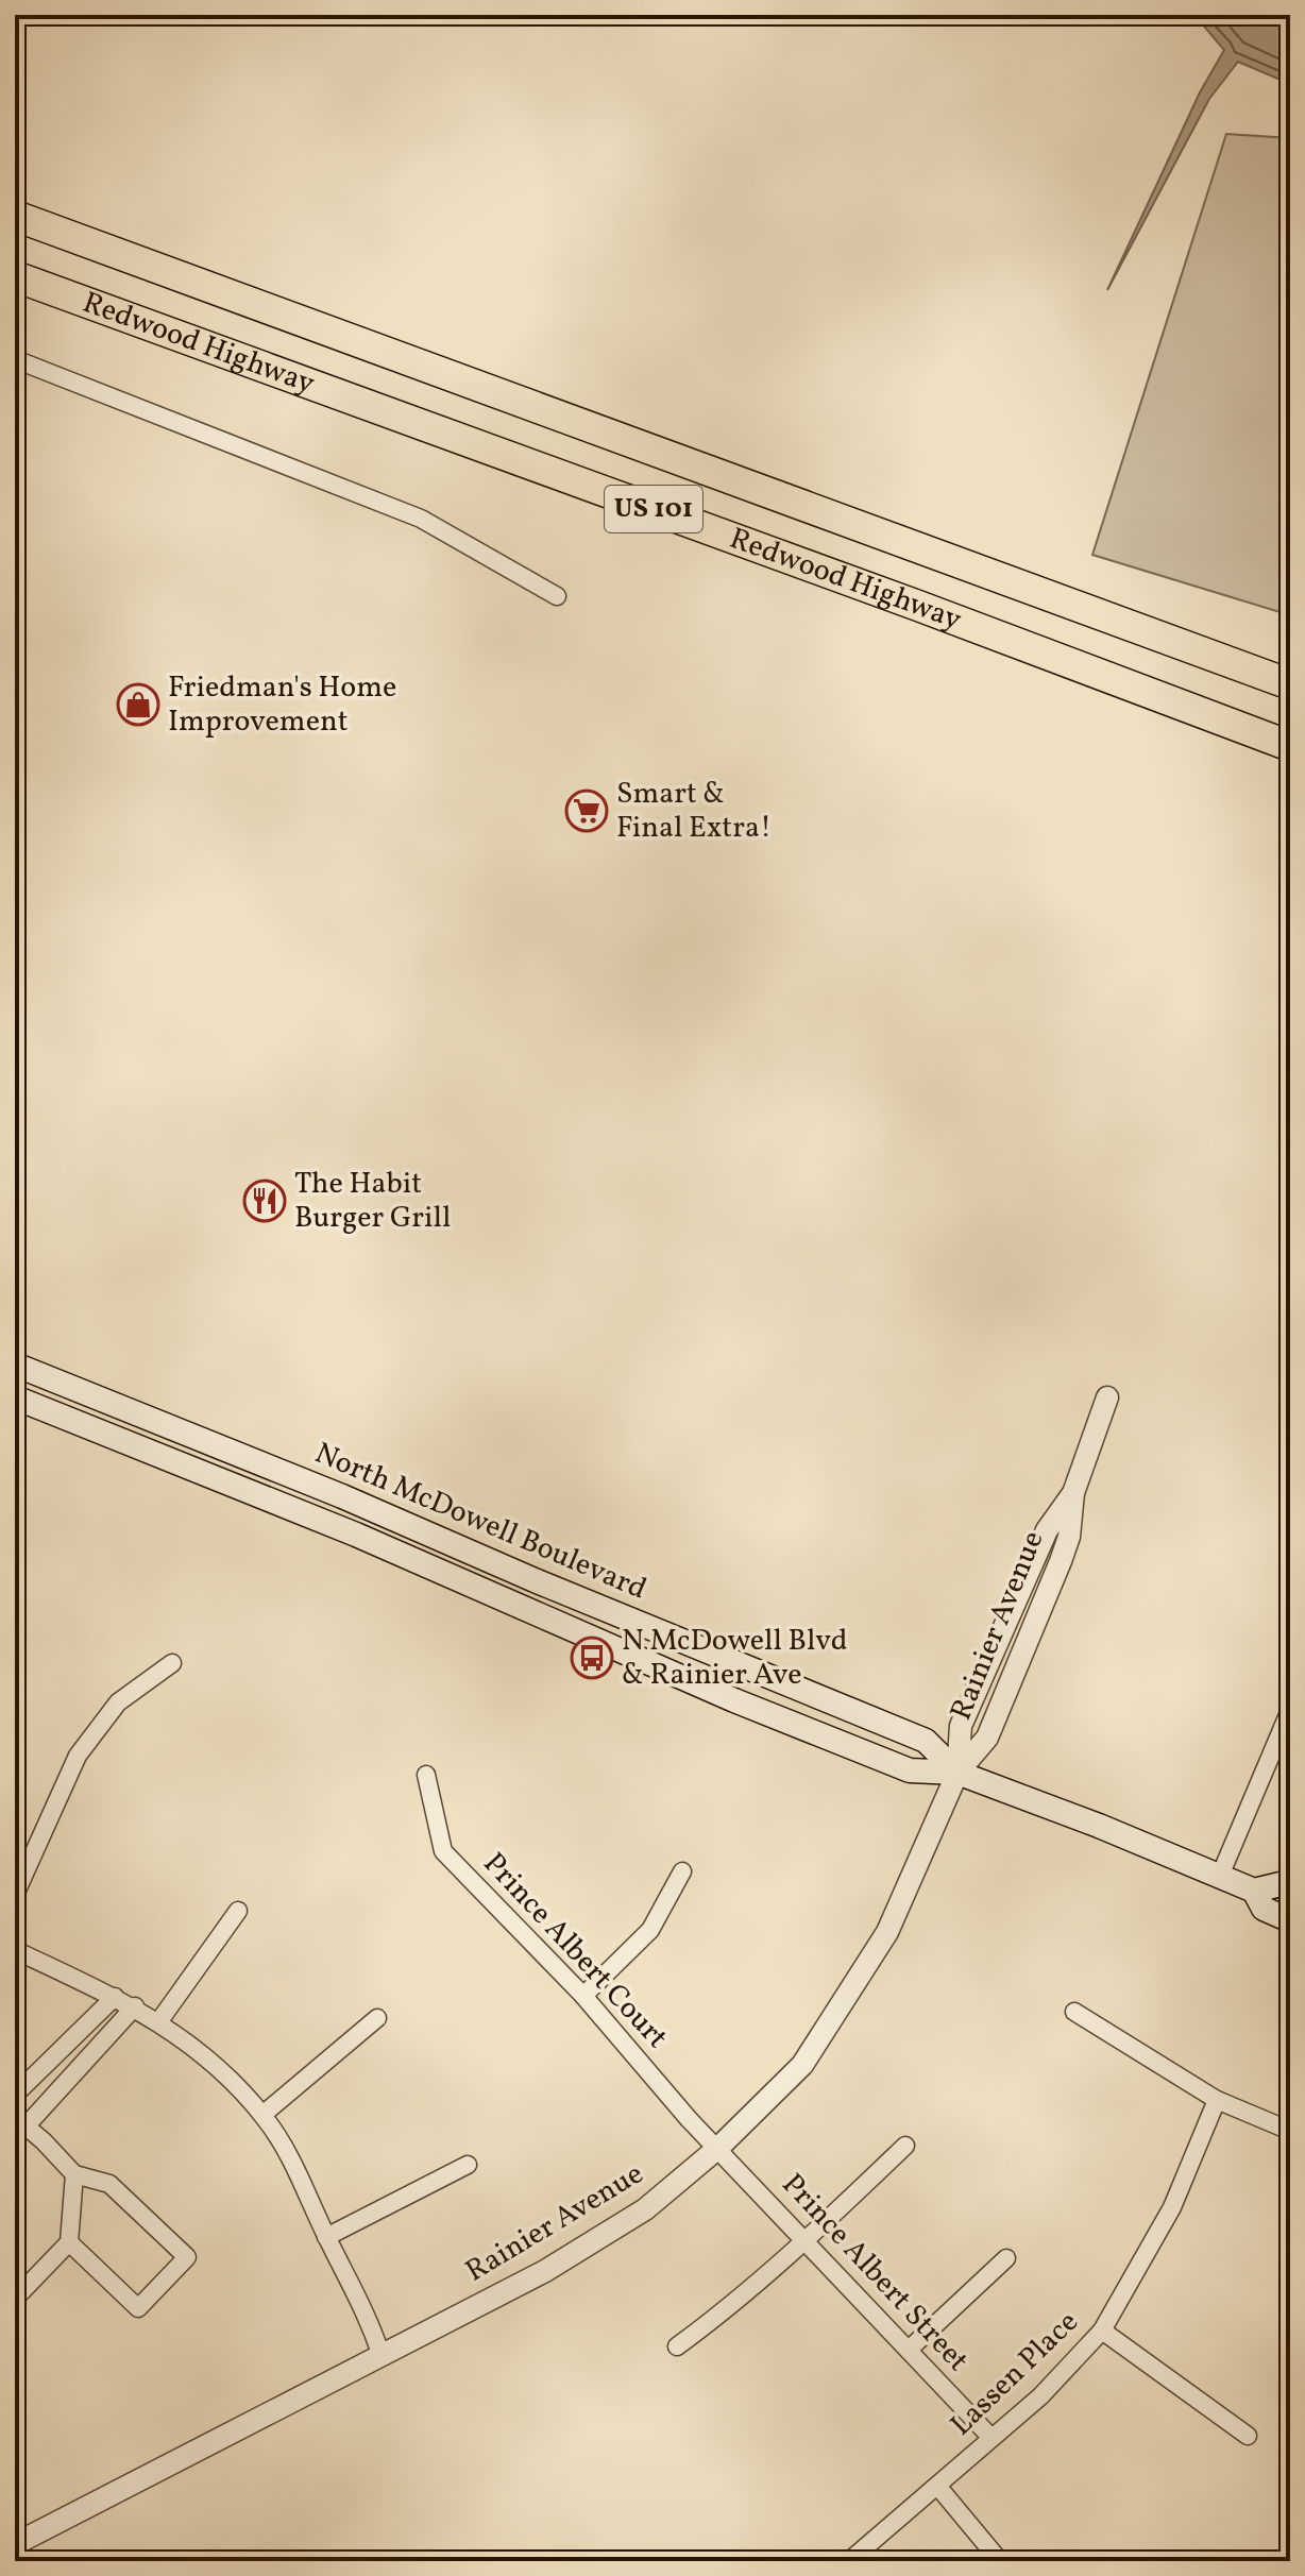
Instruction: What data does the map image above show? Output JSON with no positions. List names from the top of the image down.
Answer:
{
  "streets": {
    "highway": ["Redwood Highway", "US 101"],
    "main road": ["North McDowell Boulevard"],
    "street": [
      "Rainier Avenue",
      "Prince Albert Court",
      "Prince Albert Street",
      "Lassen Place"
    ]
  },
  "crossings": [
    ["North McDowell Boulevard", "Rainier Avenue"],
    ["Rainier Avenue", "Prince Albert Court"],
    ["Rainier Avenue", "Prince Albert Street"],
    ["Prince Albert Court", "Prince Albert Street"],
    ["Prince Albert Street", "Lassen Place"]
  ],
  "places": {
    "shop": ["Friedman's Home Improvement"],
    "supermarket": ["Smart & Final Extra!"],
    "restaurant": ["The Habit Burger Grill"],
    "bus stop": ["N McDowell Blvd & Rainier Ave"]
  }
}
